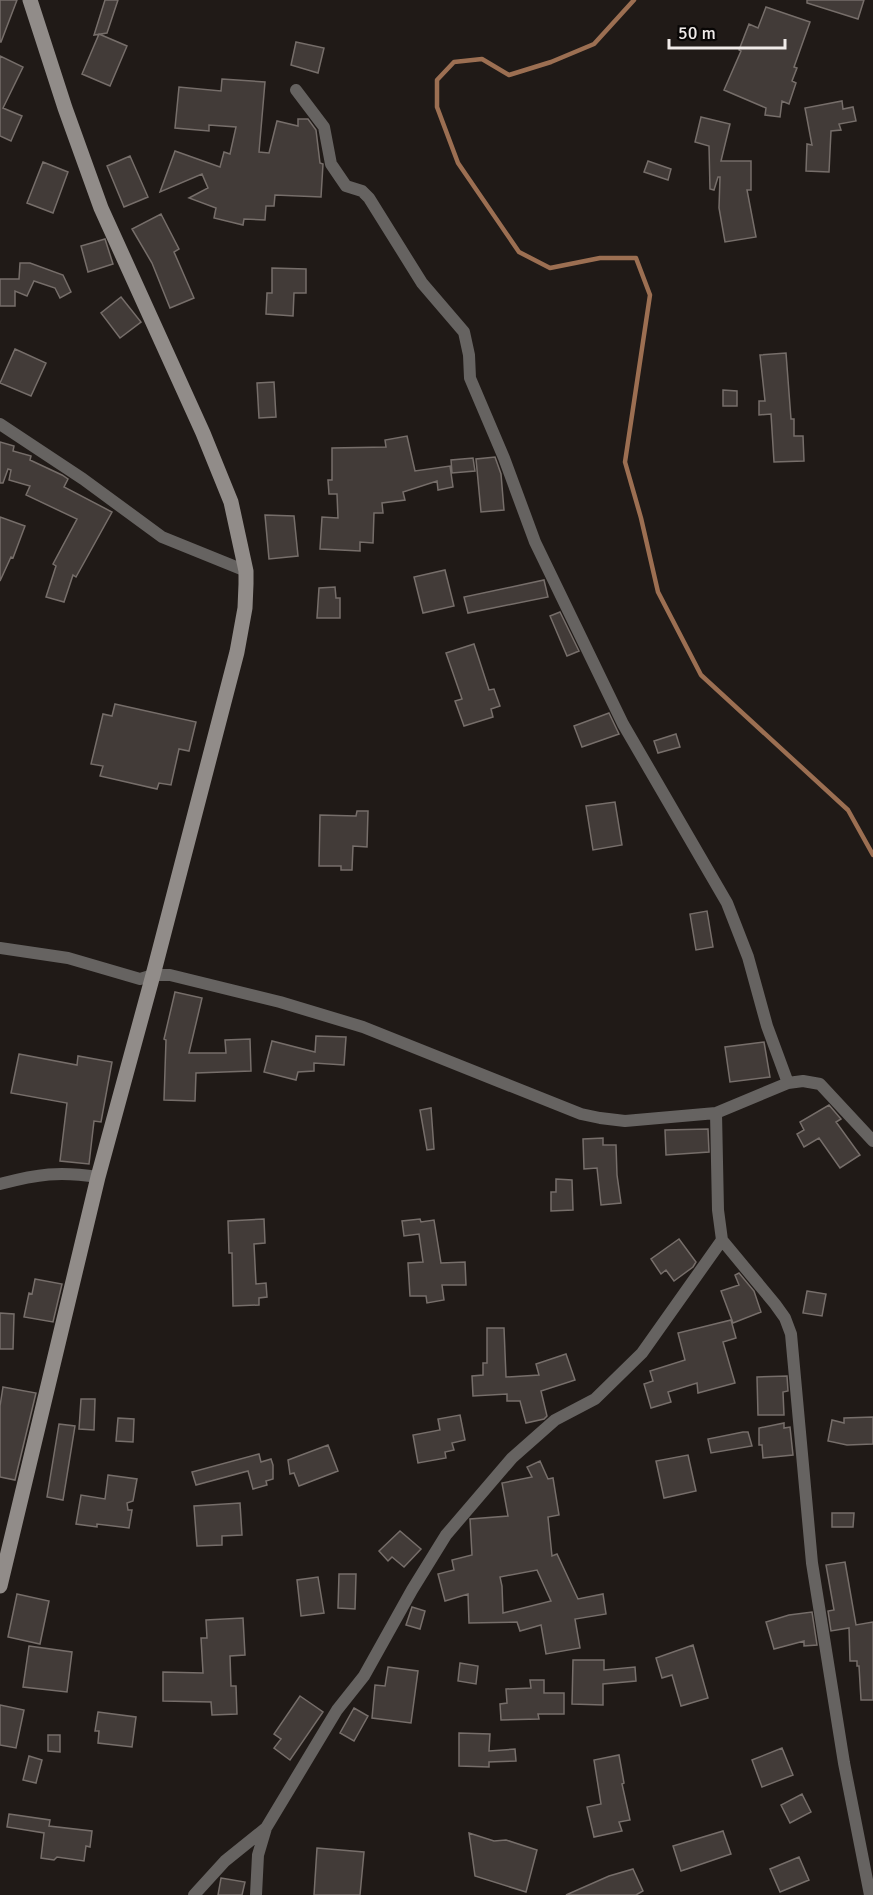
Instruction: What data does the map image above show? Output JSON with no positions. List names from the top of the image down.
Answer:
{
  "scale_bar": "50 m"
}
